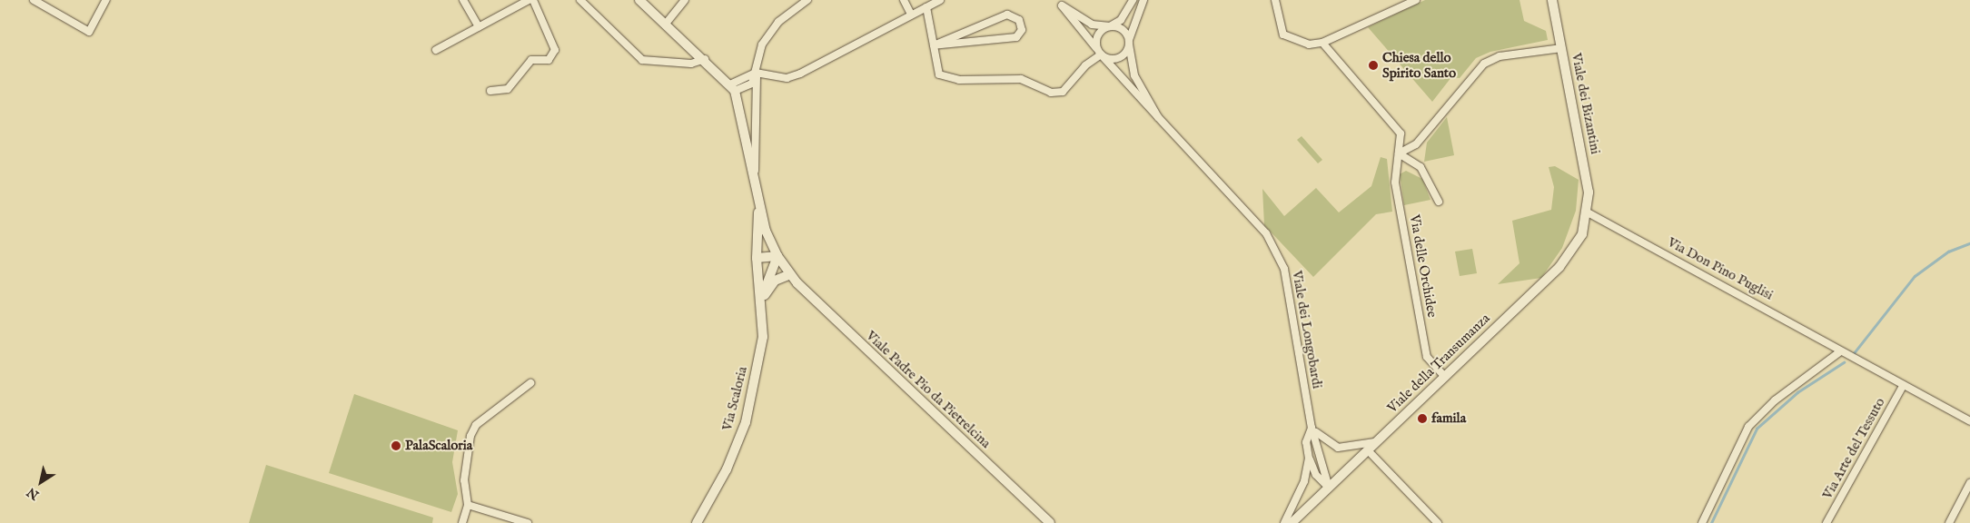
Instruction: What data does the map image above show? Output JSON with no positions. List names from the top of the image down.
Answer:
{
  "streets": {
    "street": [
      "Viale dei Bizantini",
      "Via delle Orchidee",
      "Via Don Pino Puglisi",
      "Viale dei Longobardi",
      "Viale della Transumanza",
      "Viale Padre Pio da Pietrelcina",
      "Via Scaloria",
      "Via Arte del Tessuto"
    ]
  },
  "crossings": [
    ["Viale dei Bizantini", "Via Don Pino Puglisi"],
    ["Viale dei Bizantini", "Viale della Transumanza"],
    ["Via delle Orchidee", "Viale della Transumanza"],
    ["Via Don Pino Puglisi", "Viale della Transumanza"],
    ["Via Don Pino Puglisi", "Via Arte del Tessuto"],
    ["Viale dei Longobardi", "Viale della Transumanza"],
    ["Viale Padre Pio da Pietrelcina", "Via Scaloria"]
  ],
  "places": ["Chiesa dello Spirito Santo", "famila", "PalaScaloria"],
  "north": "bottom left"
}
